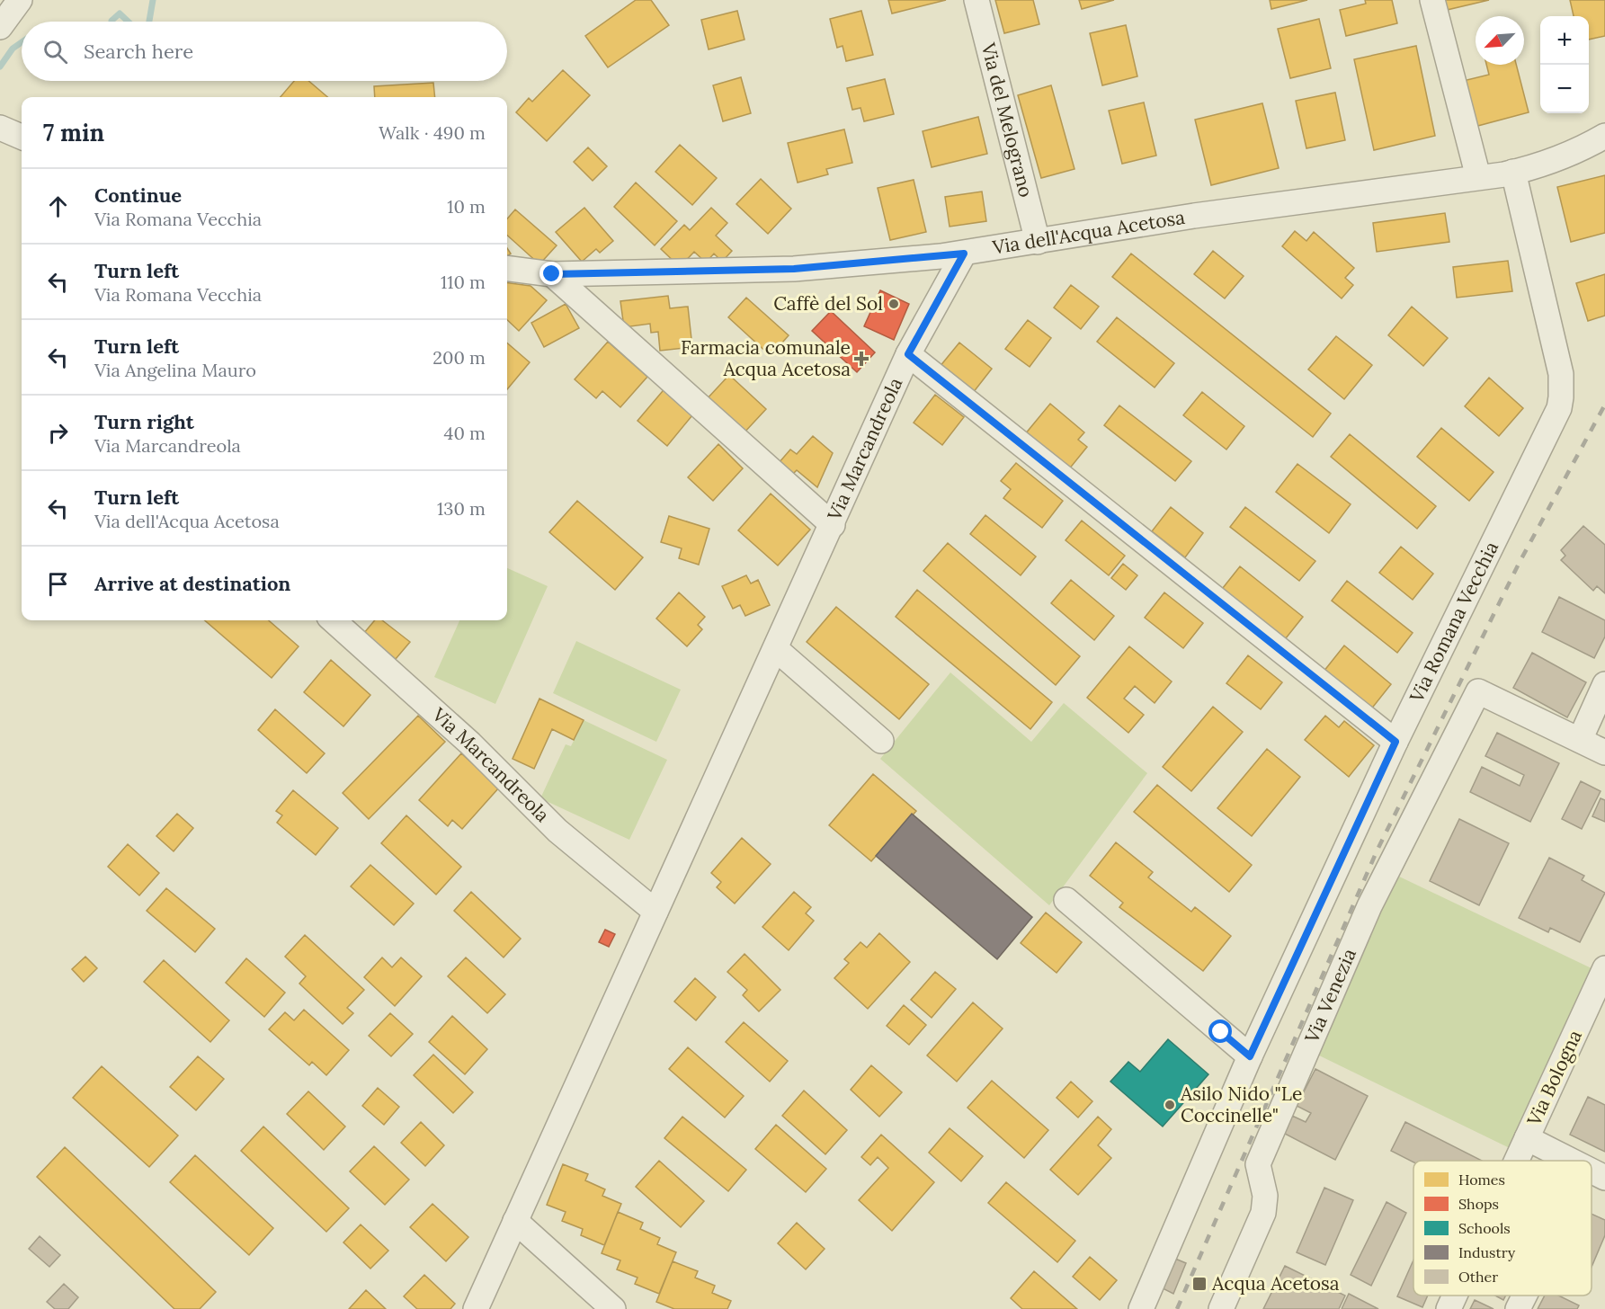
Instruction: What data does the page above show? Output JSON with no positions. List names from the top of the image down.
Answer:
{
  "streets": {
    "street": [
      "Via del Melograno",
      "Via dell'Acqua Acetosa",
      "Via Marcandreola",
      "Via Romana Vecchia",
      "Via Venezia",
      "Via Bologna"
    ]
  },
  "crossings": [
    ["Via del Melograno", "Via dell'Acqua Acetosa"],
    ["Via dell'Acqua Acetosa", "Via Marcandreola"],
    ["Via dell'Acqua Acetosa", "Via Romana Vecchia"]
  ],
  "places": {
    "other": ["Caffè del Sol", "Asilo Nido \"Le Coccinelle\""],
    "health": ["Farmacia comunale Acqua Acetosa"],
    "transit": ["Acqua Acetosa"]
  },
  "legend": [
    "Homes",
    "Shops",
    "Schools",
    "Industry",
    "Other"
  ],
  "north": "bottom left",
  "page": {
    "map_buttons": ["+", "−"],
    "search": "Search here",
    "heading": ["7 min", "Walk · 490 m"],
    "list": [
      ["Continue", "Via Romana Vecchia", "10 m"],
      ["Turn left", "Via Romana Vecchia", "110 m"],
      ["Turn left", "Via Angelina Mauro", "200 m"],
      ["Turn right", "Via Marcandreola", "40 m"],
      ["Turn left", "Via dell'Acqua Acetosa", "130 m"],
      "Arrive at destination"
    ]
  }
}
